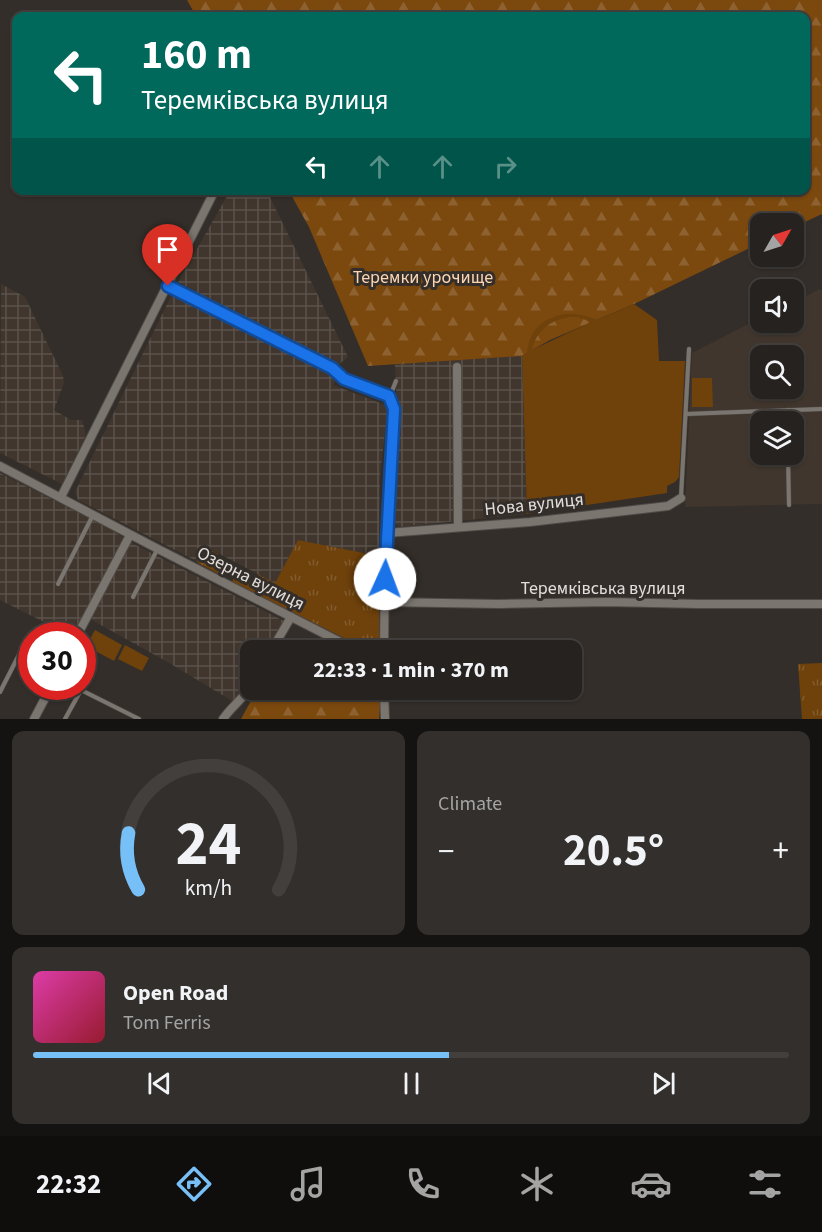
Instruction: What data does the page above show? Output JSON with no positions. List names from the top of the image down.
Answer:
{
  "streets": {
    "street": ["Нова вулиця", "Озерна вулиця", "Теремківська вулиця"]
  },
  "parks": ["Теремки урочище"],
  "north": "top right",
  "page": {
    "turn": ["160 m", "Теремківська вулиця"],
    "limit": "30",
    "trip": "22:33 · 1 min · 370 m",
    "tile": "Climate",
    "heat": ["−", "20.5°", "+"],
    "song": ["Open Road", "Tom Ferris"],
    "tabs": "22:32",
    "gauge": ["24", "km/h"]
  }
}
